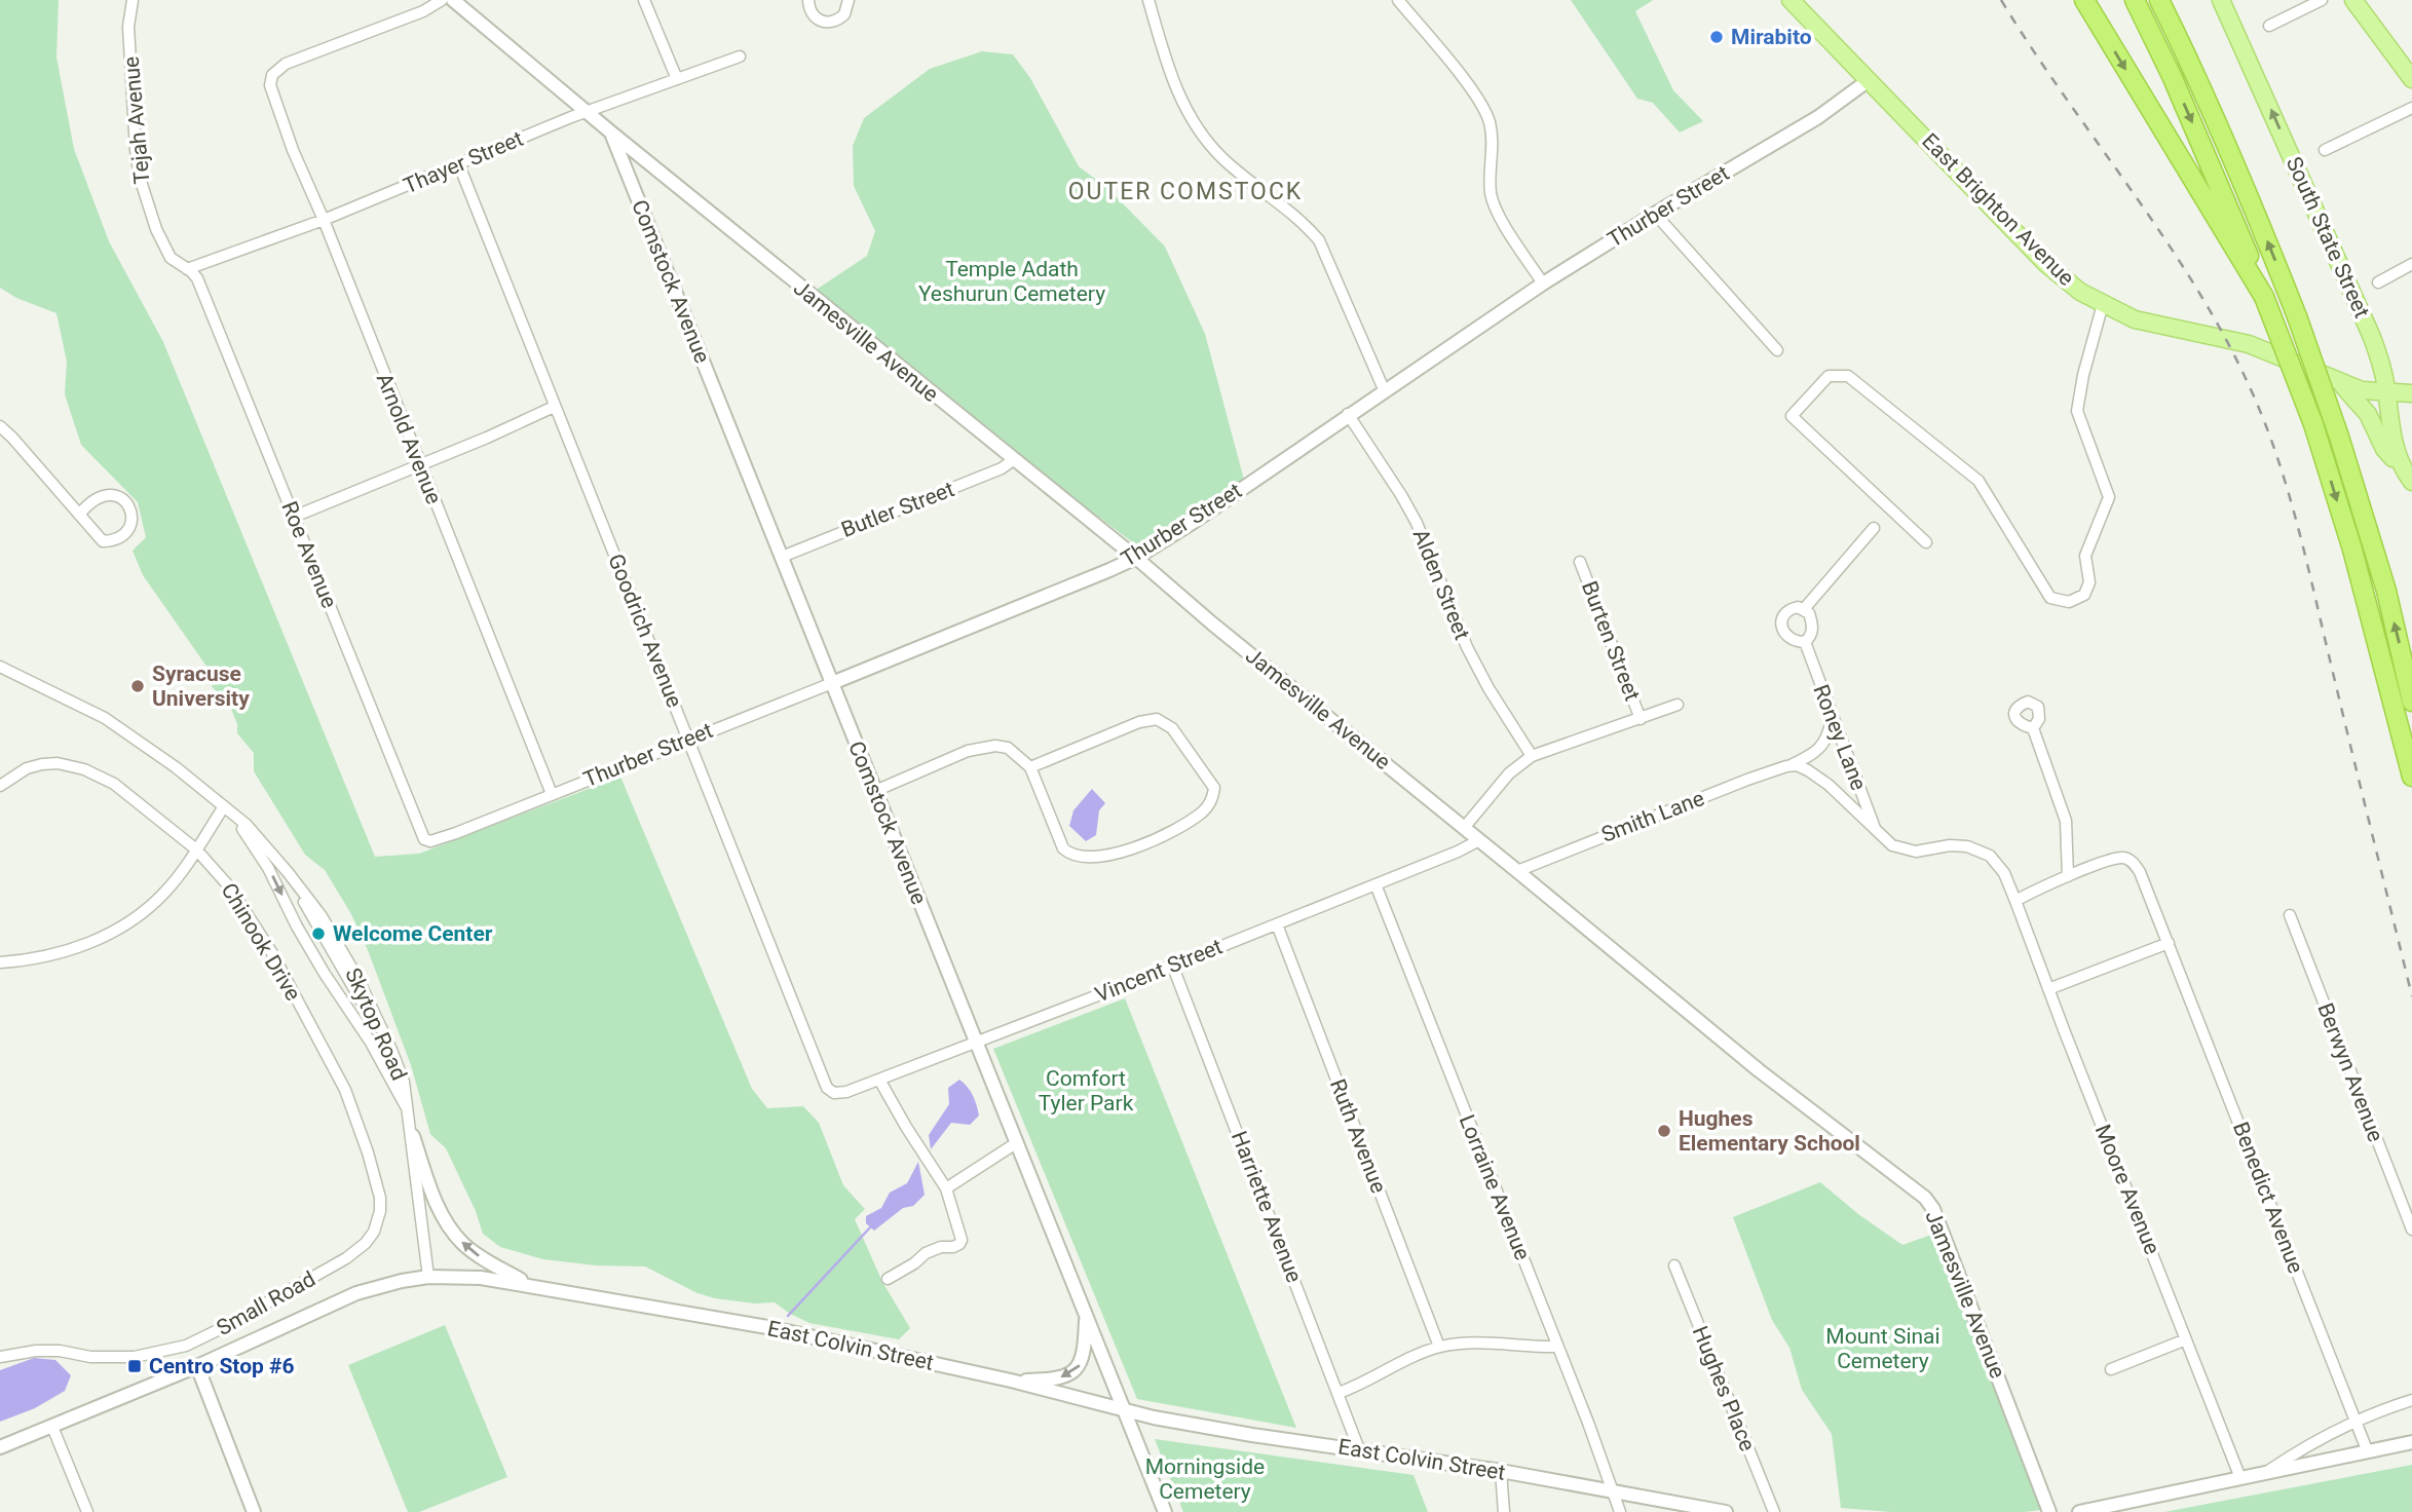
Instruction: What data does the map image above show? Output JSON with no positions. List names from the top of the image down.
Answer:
{
  "streets": {
    "main road": ["East Brighton Avenue", "South State Street"],
    "street": [
      "Tejah Avenue",
      "Thayer Street",
      "Thurber Street",
      "Comstock Avenue",
      "Jamesville Avenue",
      "Arnold Avenue",
      "Butler Street",
      "Roe Avenue",
      "Alden Street",
      "Goodrich Avenue",
      "Burten Street",
      "Roney Lane",
      "Smith Lane",
      "Chinook Drive",
      "Vincent Street",
      "Skytop Road",
      "Berwyn Avenue",
      "Ruth Avenue",
      "Lorraine Avenue",
      "Moore Avenue",
      "Benedict Avenue",
      "Harriette Avenue",
      "Small Road",
      "East Colvin Street",
      "Hughes Place"
    ]
  },
  "crossings": [
    ["Tejah Avenue", "Thayer Street"],
    ["Tejah Avenue", "Roe Avenue"],
    ["Thayer Street", "Jamesville Avenue"],
    ["Thayer Street", "Arnold Avenue"],
    ["Thayer Street", "Roe Avenue"],
    ["Thayer Street", "Goodrich Avenue"],
    ["Thurber Street", "East Brighton Avenue"],
    ["Thurber Street", "Comstock Avenue"],
    ["Thurber Street", "Jamesville Avenue"],
    ["Thurber Street", "Arnold Avenue"],
    ["Thurber Street", "Roe Avenue"],
    ["Thurber Street", "Alden Street"],
    ["Thurber Street", "Goodrich Avenue"],
    ["East Brighton Avenue", "South State Street"],
    ["Comstock Avenue", "Jamesville Avenue"],
    ["Comstock Avenue", "Butler Street"],
    ["Comstock Avenue", "Vincent Street"],
    ["Comstock Avenue", "East Colvin Street"],
    ["Jamesville Avenue", "Butler Street"],
    ["Jamesville Avenue", "Smith Lane"],
    ["Jamesville Avenue", "Vincent Street"],
    ["Goodrich Avenue", "Vincent Street"],
    ["Roney Lane", "Smith Lane"],
    ["Chinook Drive", "Small Road"],
    ["Vincent Street", "Ruth Avenue"],
    ["Vincent Street", "Lorraine Avenue"],
    ["Vincent Street", "Harriette Avenue"],
    ["Skytop Road", "East Colvin Street"],
    ["Lorraine Avenue", "East Colvin Street"],
    ["Harriette Avenue", "East Colvin Street"]
  ],
  "one_way": ["South State Street"],
  "districts": ["OUTER COMSTOCK"],
  "parks": [
    "Temple Adath Yeshurun Cemetery",
    "Comfort Tyler Park",
    "Mount Sinai Cemetery",
    "Morningside Cemetery"
  ],
  "places": {
    "other": [
      "Mirabito",
      "Syracuse University",
      "Welcome Center",
      "Hughes Elementary School"
    ],
    "transit": ["Centro Stop #6"]
  }
}
